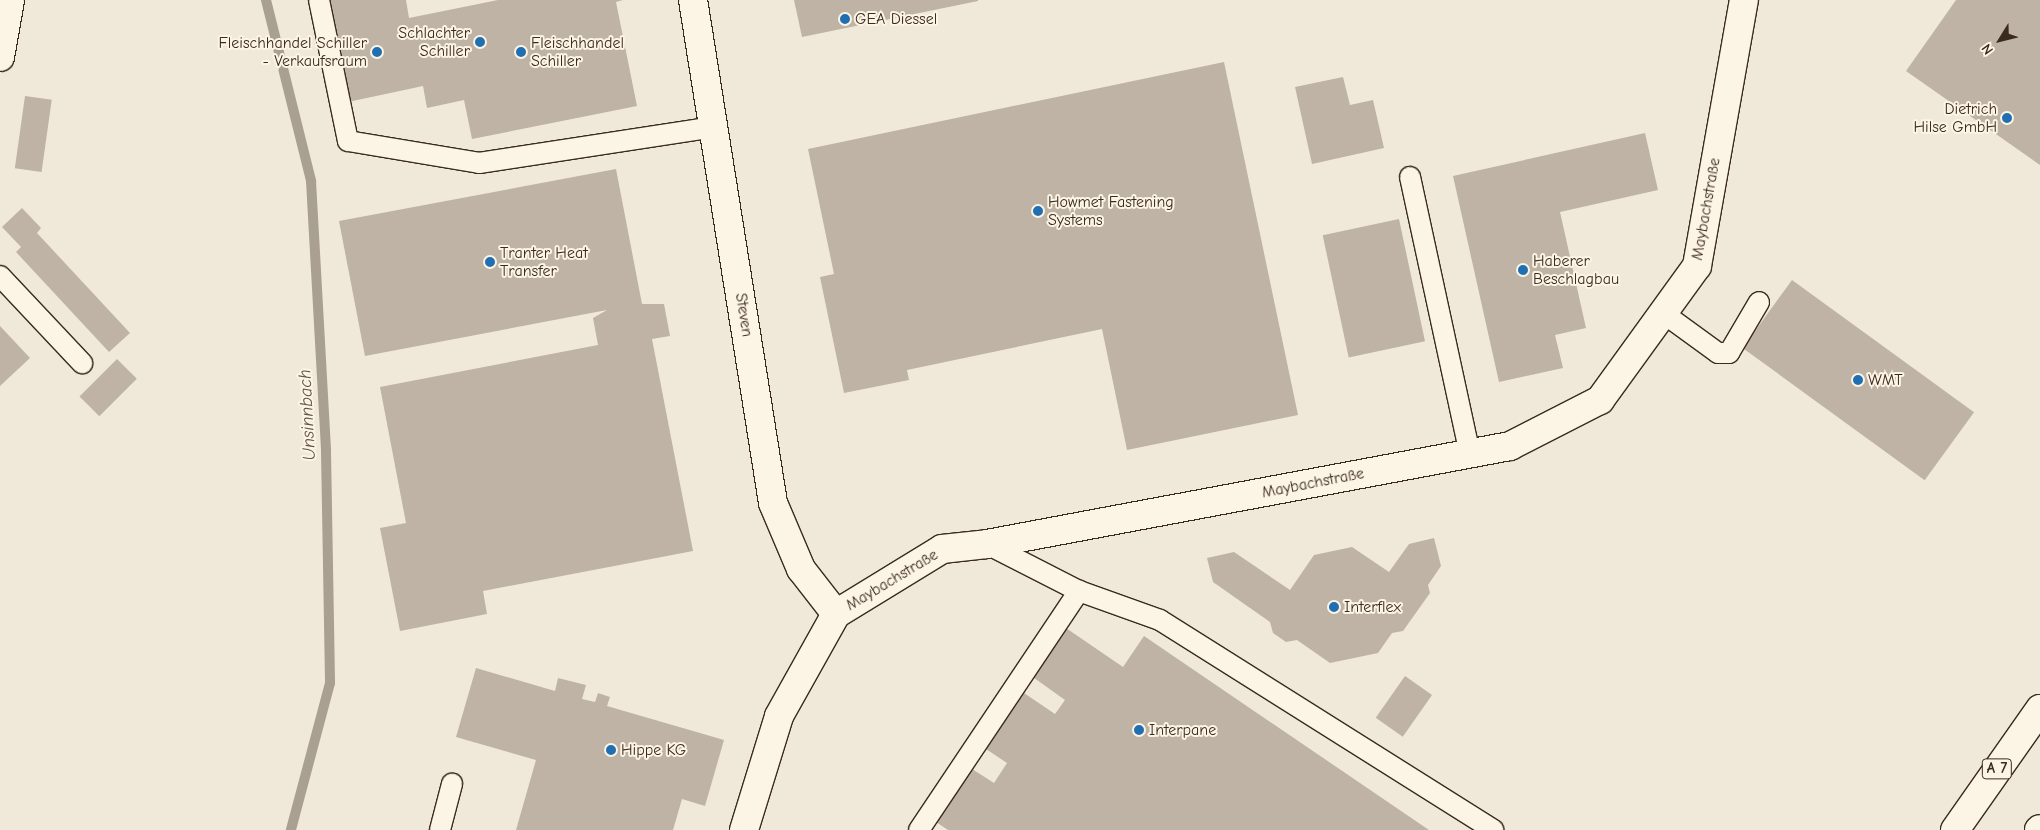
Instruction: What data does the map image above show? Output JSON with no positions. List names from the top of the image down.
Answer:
{
  "streets": {
    "main road": ["Maybachstraße", "Steven", "A 7"]
  },
  "crossings": [
    ["Maybachstraße", "Steven"]
  ],
  "water": ["Unsinnbach"],
  "places": [
    "GEA Diessel",
    "Schlachter Schiller",
    "Fleischhandel Schiller - Verkaufsraum",
    "Fleischhandel Schiller",
    "Dietrich Hilse GmbH",
    "Howmet Fastening Systems",
    "Tranter Heat Transfer",
    "Haberer Beschlagbau",
    "WMT",
    "Interflex",
    "Interpane",
    "Hippe KG"
  ],
  "north": "bottom left"
}
